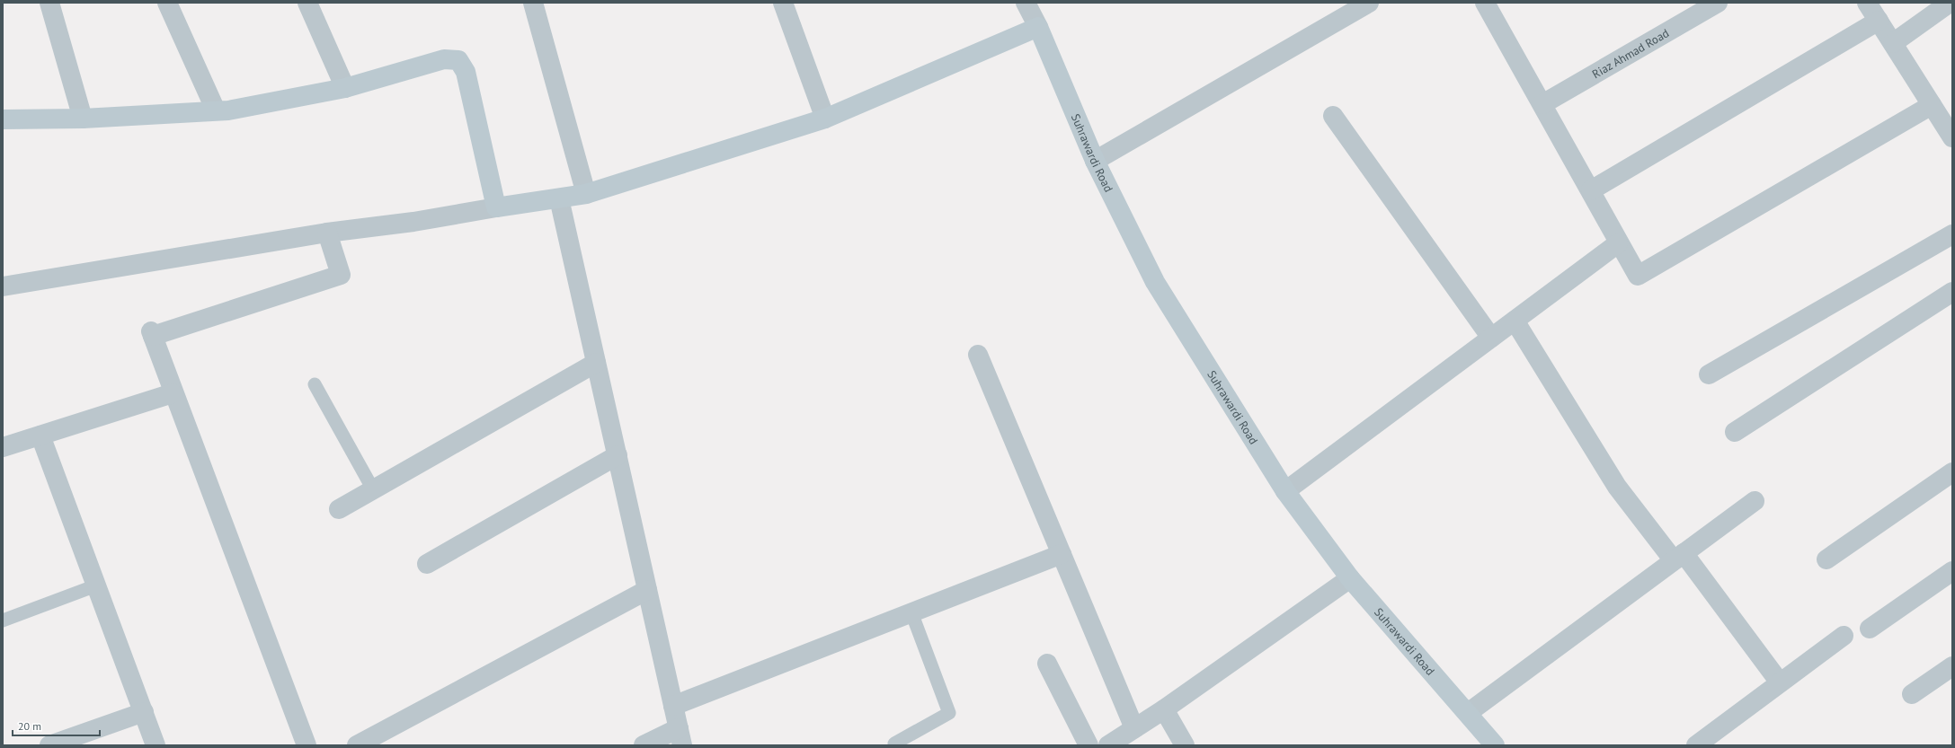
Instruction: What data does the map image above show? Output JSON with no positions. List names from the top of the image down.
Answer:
{
  "streets": {
    "street": ["Riaz Ahmad Road", "Suhrawardi Road"]
  },
  "scale_bar": "20 m"
}
